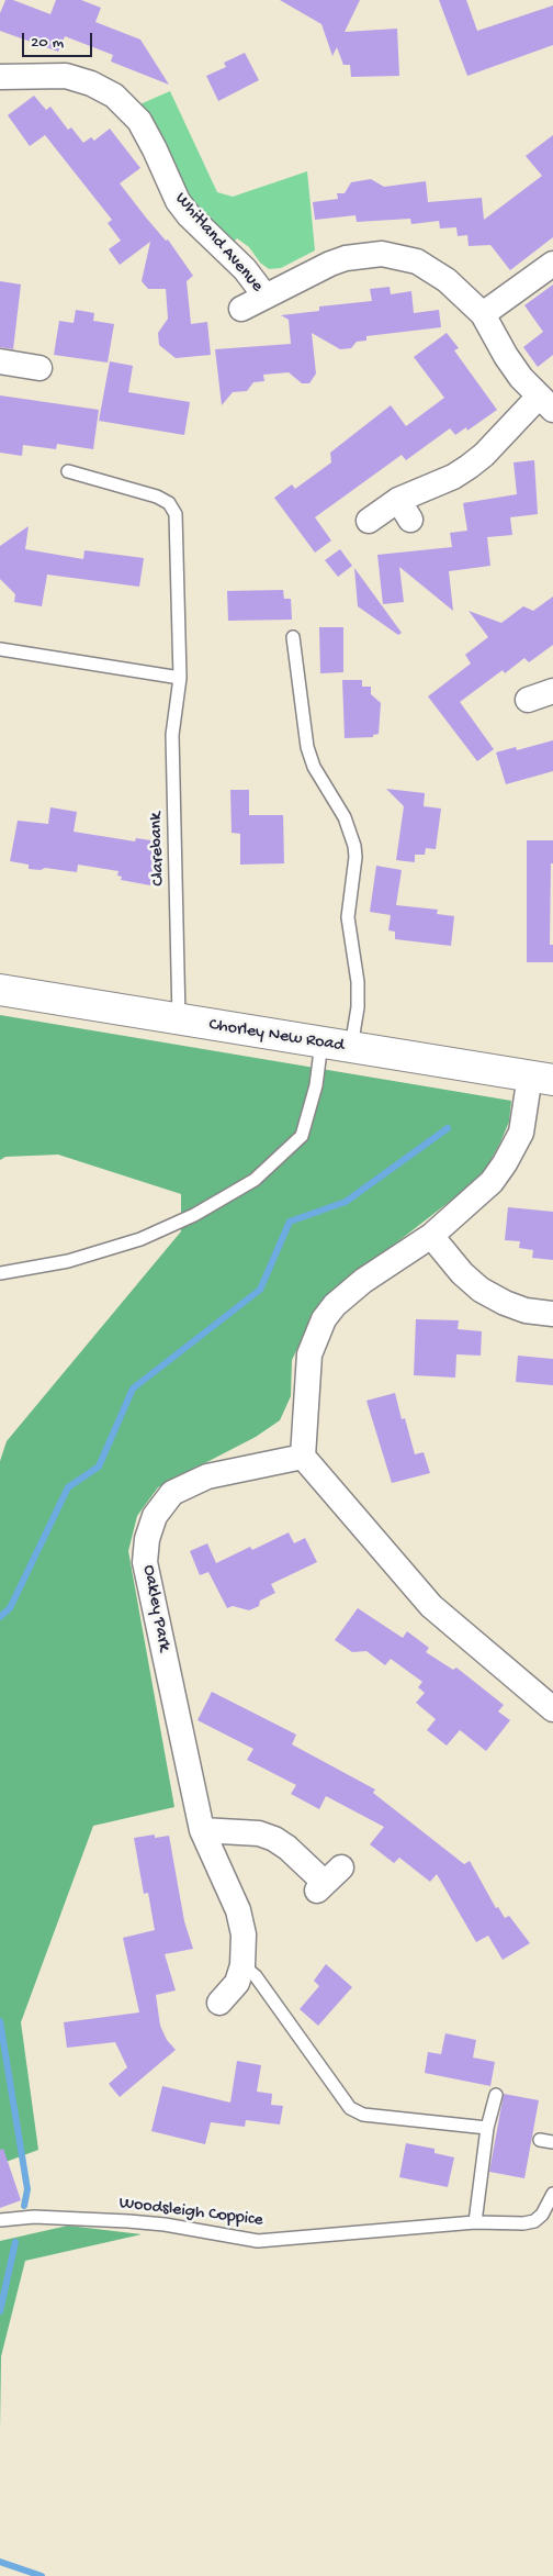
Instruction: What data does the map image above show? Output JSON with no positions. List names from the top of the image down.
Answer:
{
  "streets": {
    "main road": ["Chorley New Road"],
    "street": ["Whitland Avenue", "Oakley Park"],
    "lane": ["Clarebank", "Woodsleigh Coppice"]
  },
  "crossings": [
    ["Clarebank", "Chorley New Road"]
  ],
  "scale_bar": "20 m"
}
